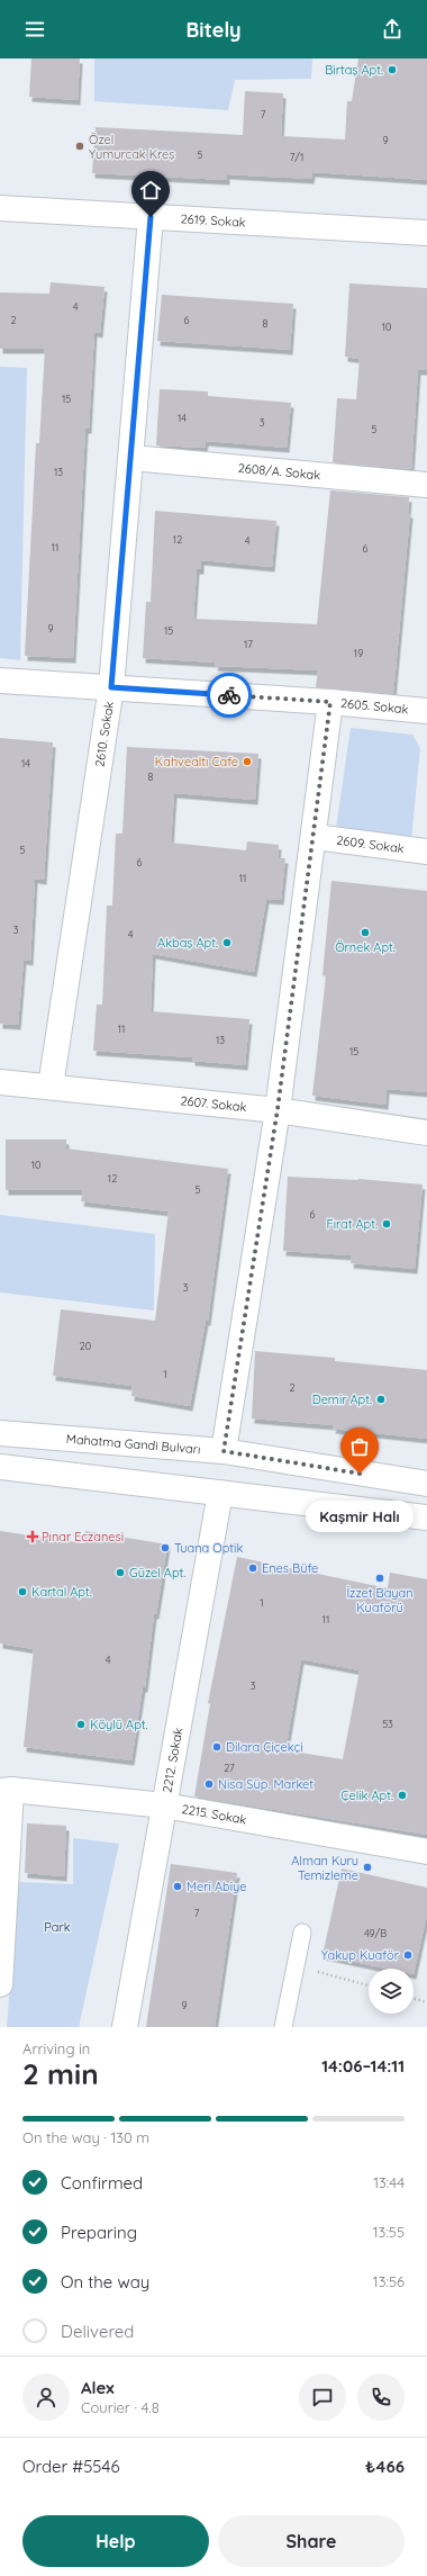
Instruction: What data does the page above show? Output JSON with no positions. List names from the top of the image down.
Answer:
{
  "streets": {
    "street": [
      "2619. Sokak",
      "2608/A. Sokak",
      "2605. Sokak",
      "2610. Sokak",
      "2609. Sokak",
      "2607. Sokak",
      "Mahatma Gandi Bulvarı",
      "2212. Sokak",
      "2215. Sokak"
    ]
  },
  "crossings": [
    ["2619. Sokak", "2610. Sokak"],
    ["2608/A. Sokak", "2610. Sokak"],
    ["2605. Sokak", "2610. Sokak"],
    ["2610. Sokak", "2607. Sokak"],
    ["2212. Sokak", "2215. Sokak"]
  ],
  "parks": ["Park"],
  "places": {
    "other": [
      "Birtaş Apt.",
      "Özel Yumurcak Kreş",
      "Kahvealtı Cafe",
      "Örnek Apt.",
      "Akbaş Apt.",
      "Fırat Apt.",
      "Demir Apt.",
      "Kaşmir Halı",
      "Tuana Optik",
      "Enes Büfe",
      "Güzel Apt.",
      "İzzet Bayan Kuaförü",
      "Kartal Apt.",
      "Köylü Apt.",
      "Dilara Çiçekçi",
      "Nisa Süp. Market",
      "Çelik Apt.",
      "Alman Kuru Temizleme",
      "Meri Abiye",
      "Yakup Kuaför"
    ],
    "health": ["Pınar Eczanesi"]
  },
  "house_numbers": [
    "7",
    "9",
    "5",
    "7/1",
    "4",
    "2",
    "6",
    "8",
    "10",
    "15",
    "14",
    "3",
    "5",
    "13",
    "12",
    "4",
    "11",
    "6",
    "9",
    "15",
    "17",
    "19",
    "14",
    "8",
    "5",
    "6",
    "11",
    "3",
    "4",
    "11",
    "13",
    "15",
    "10",
    "12",
    "5",
    "6",
    "3",
    "20",
    "1",
    "2",
    "1",
    "11",
    "4",
    "3",
    "53",
    "27",
    "7",
    "49/B",
    "9"
  ],
  "page": {
    "header": "Bitely",
    "bubble": "Kaşmir Halı",
    "heading": ["2 min", "Arriving in", "14:06–14:11"],
    "panel": [
      "Alex",
      "Courier · 4.8",
      "Order #5546",
      "₺466"
    ],
    "bar": "On the way · 130 m",
    "list": [
      ["Confirmed", "13:44"],
      ["Preparing", "13:55"],
      ["On the way", "13:56"],
      "Delivered"
    ],
    "buttons": ["Help", "Share"]
  }
}
